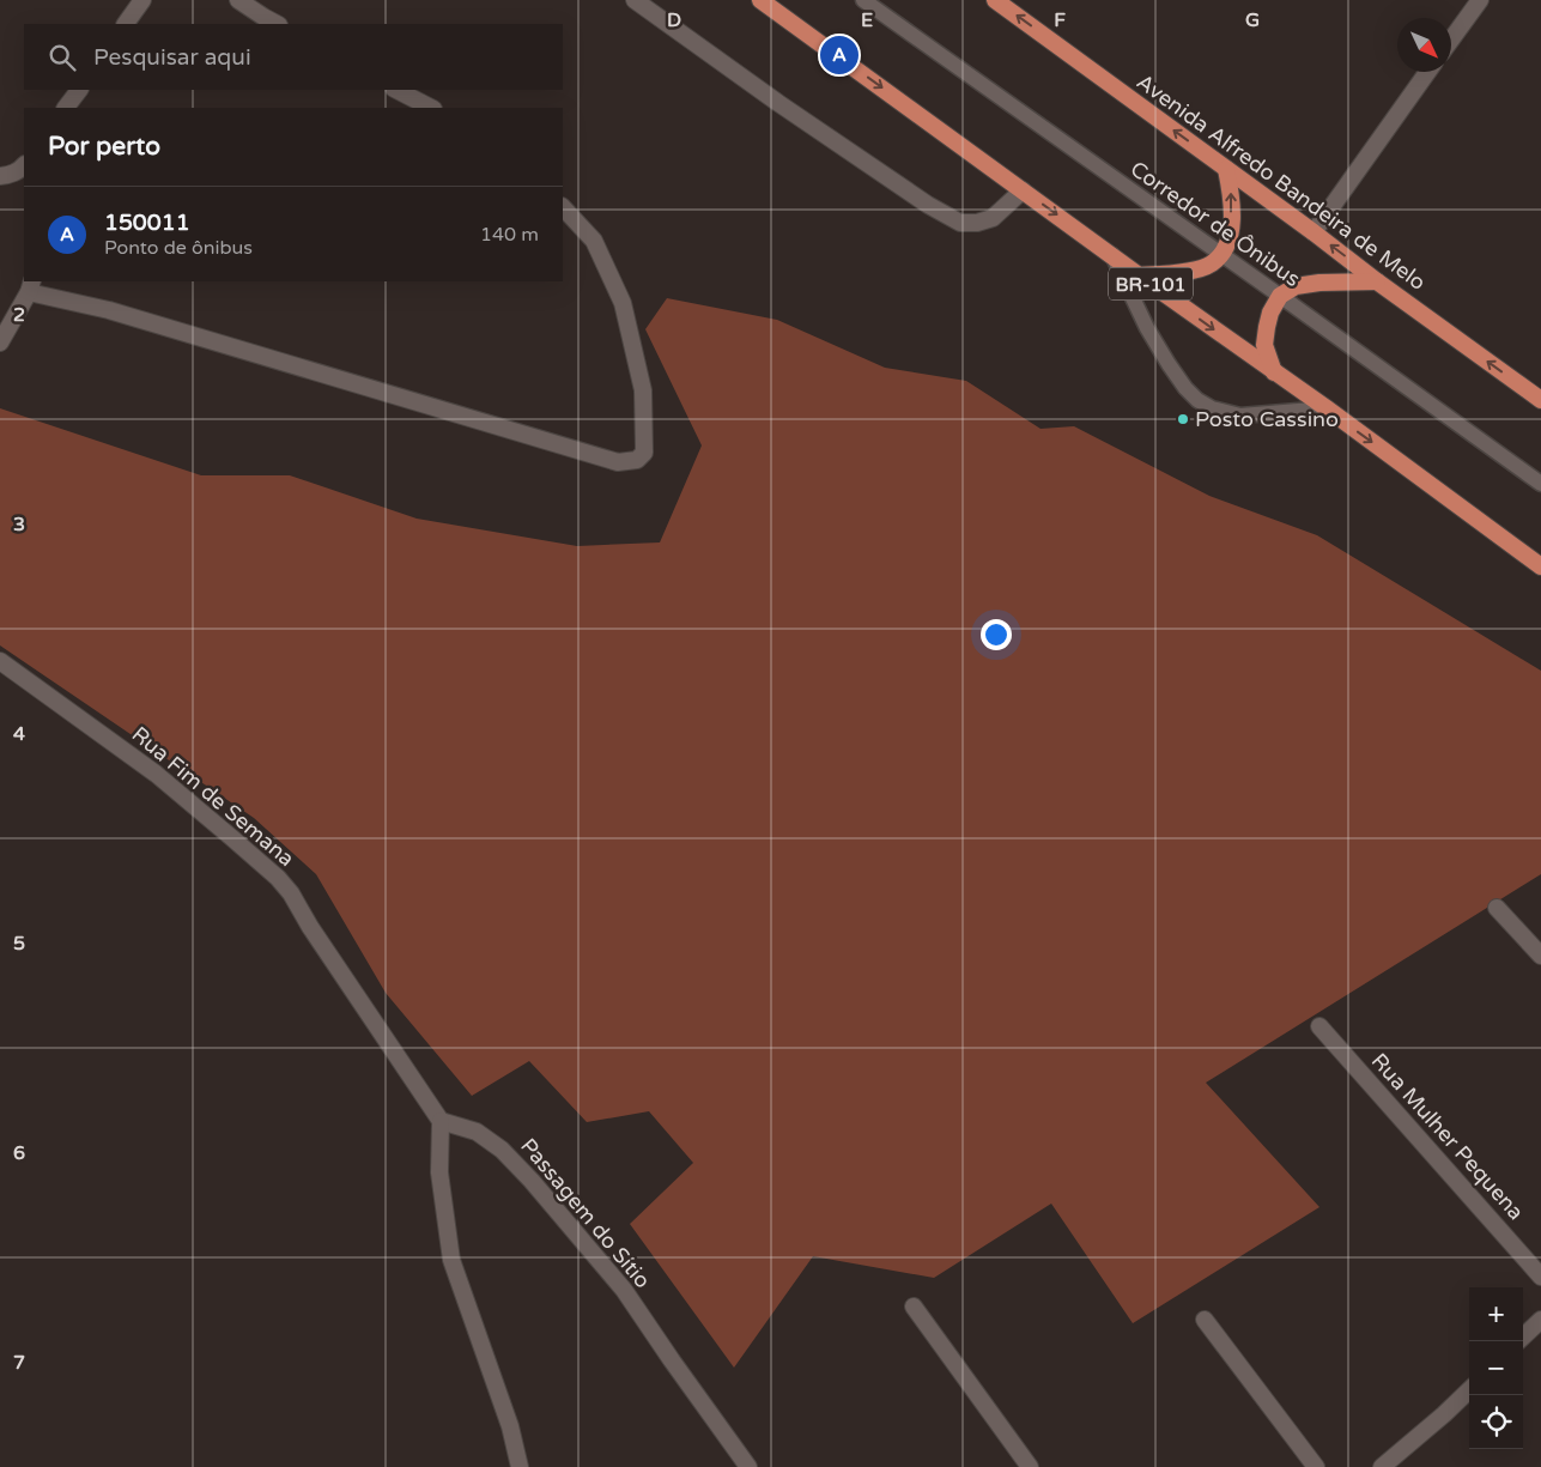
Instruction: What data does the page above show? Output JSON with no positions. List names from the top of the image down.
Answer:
{
  "streets": {
    "highway": ["Avenida Alfredo Bandeira de Melo", "BR-101"],
    "street": ["Rua Fim de Semana", "Rua Mulher Pequena", "Passagem do Sítio"],
    "lane": ["Corredor de Ônibus"]
  },
  "crossings": [
    ["Rua Fim de Semana", "Passagem do Sítio"]
  ],
  "places": ["Posto Cassino"],
  "north": "bottom right",
  "page": {
    "search": "Pesquisar aqui",
    "pins": "A",
    "heading": "Por perto",
    "list": [
      {
        "mark": "A",
        "name": "150011",
        "note": "Ponto de ônibus",
        "value": "140 m"
      }
    ],
    "map_buttons": ["+", "−"]
  },
  "grid": {
    "columns": [
      "D",
      "E",
      "F",
      "G"
    ],
    "rows": [
      "2",
      "3",
      "4",
      "5",
      "6",
      "7"
    ]
  }
}
